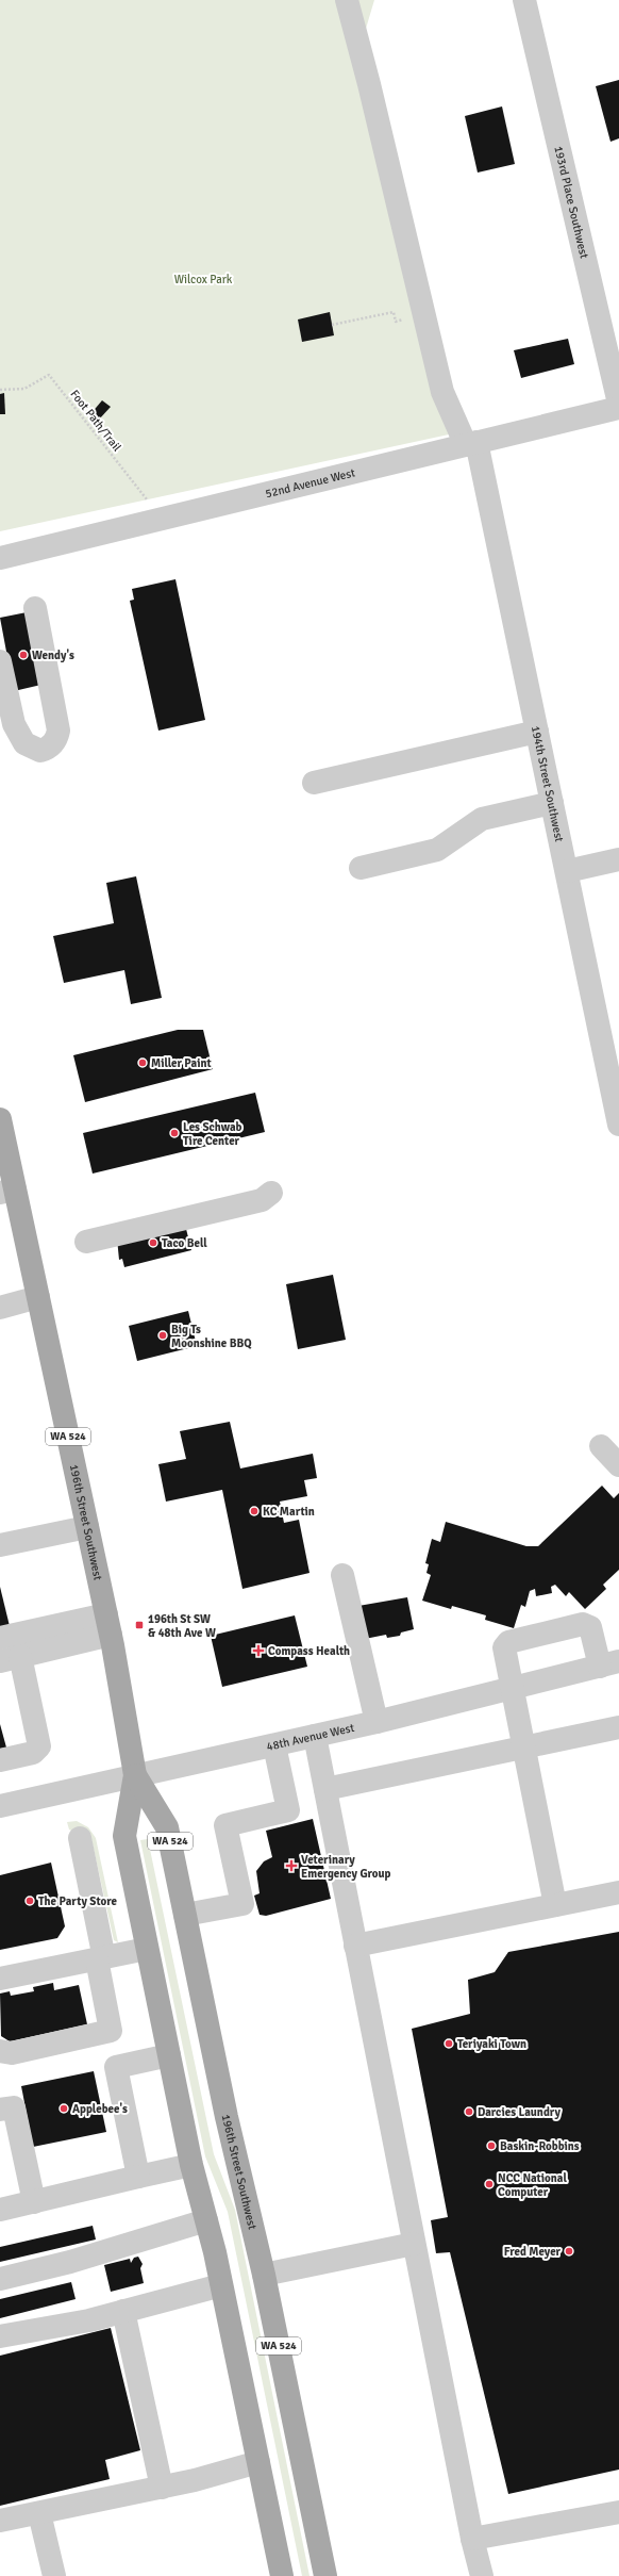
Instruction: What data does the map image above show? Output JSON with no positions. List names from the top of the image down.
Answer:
{
  "streets": {
    "main road": ["WA 524", "196th Street Southwest"],
    "street": [
      "193rd Place Southwest",
      "52nd Avenue West",
      "194th Street Southwest",
      "48th Avenue West"
    ],
    "path": ["Foot Path/Trail"]
  },
  "crossings": [
    ["52nd Avenue West", "194th Street Southwest"],
    ["196th Street Southwest", "48th Avenue West"]
  ],
  "parks": ["Wilcox Park"],
  "places": {
    "other": [
      "Wendy's",
      "Miller Paint",
      "Les Schwab Tire Center",
      "Taco Bell",
      "Big Ts Moonshine BBQ",
      "KC Martin",
      "The Party Store",
      "Teriyaki Town",
      "Applebee's",
      "Darcies Laundry",
      "Baskin-Robbins",
      "NCC National Computer",
      "Fred Meyer"
    ],
    "transit": ["196th St SW & 48th Ave W"],
    "health": ["Compass Health", "Veterinary Emergency Group"]
  }
}
